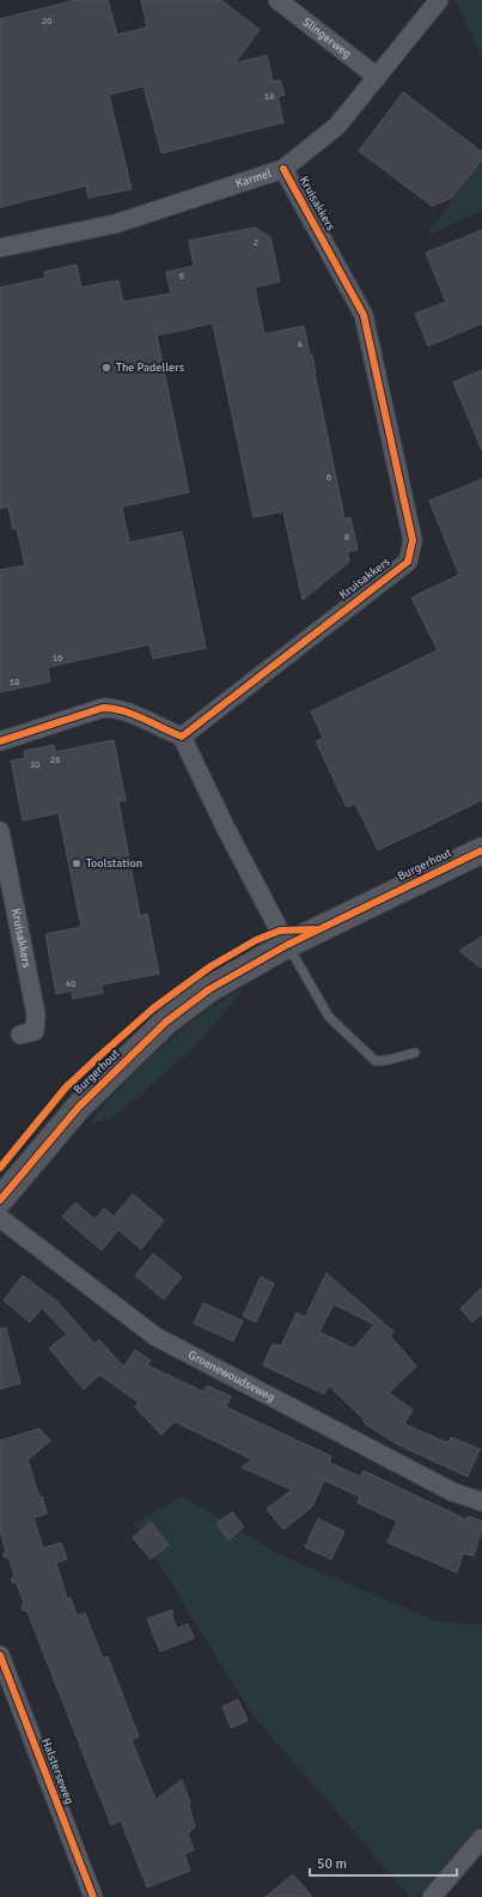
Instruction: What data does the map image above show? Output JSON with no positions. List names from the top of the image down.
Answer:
{
  "streets": {
    "street": [
      "Slingerweg",
      "Karmel",
      "Kruisakkers",
      "Burgerhout",
      "Groenewoudseweg",
      "Halsterseweg"
    ]
  },
  "crossings": [
    ["Slingerweg", "Karmel"],
    ["Karmel", "Kruisakkers"]
  ],
  "places": ["The Padellers", "Toolstation"],
  "house_numbers": [
    "20",
    "18",
    "2",
    "6",
    "4",
    "6",
    "8",
    "16",
    "18",
    "28",
    "30",
    "40"
  ],
  "scale_bar": "50 m"
}
